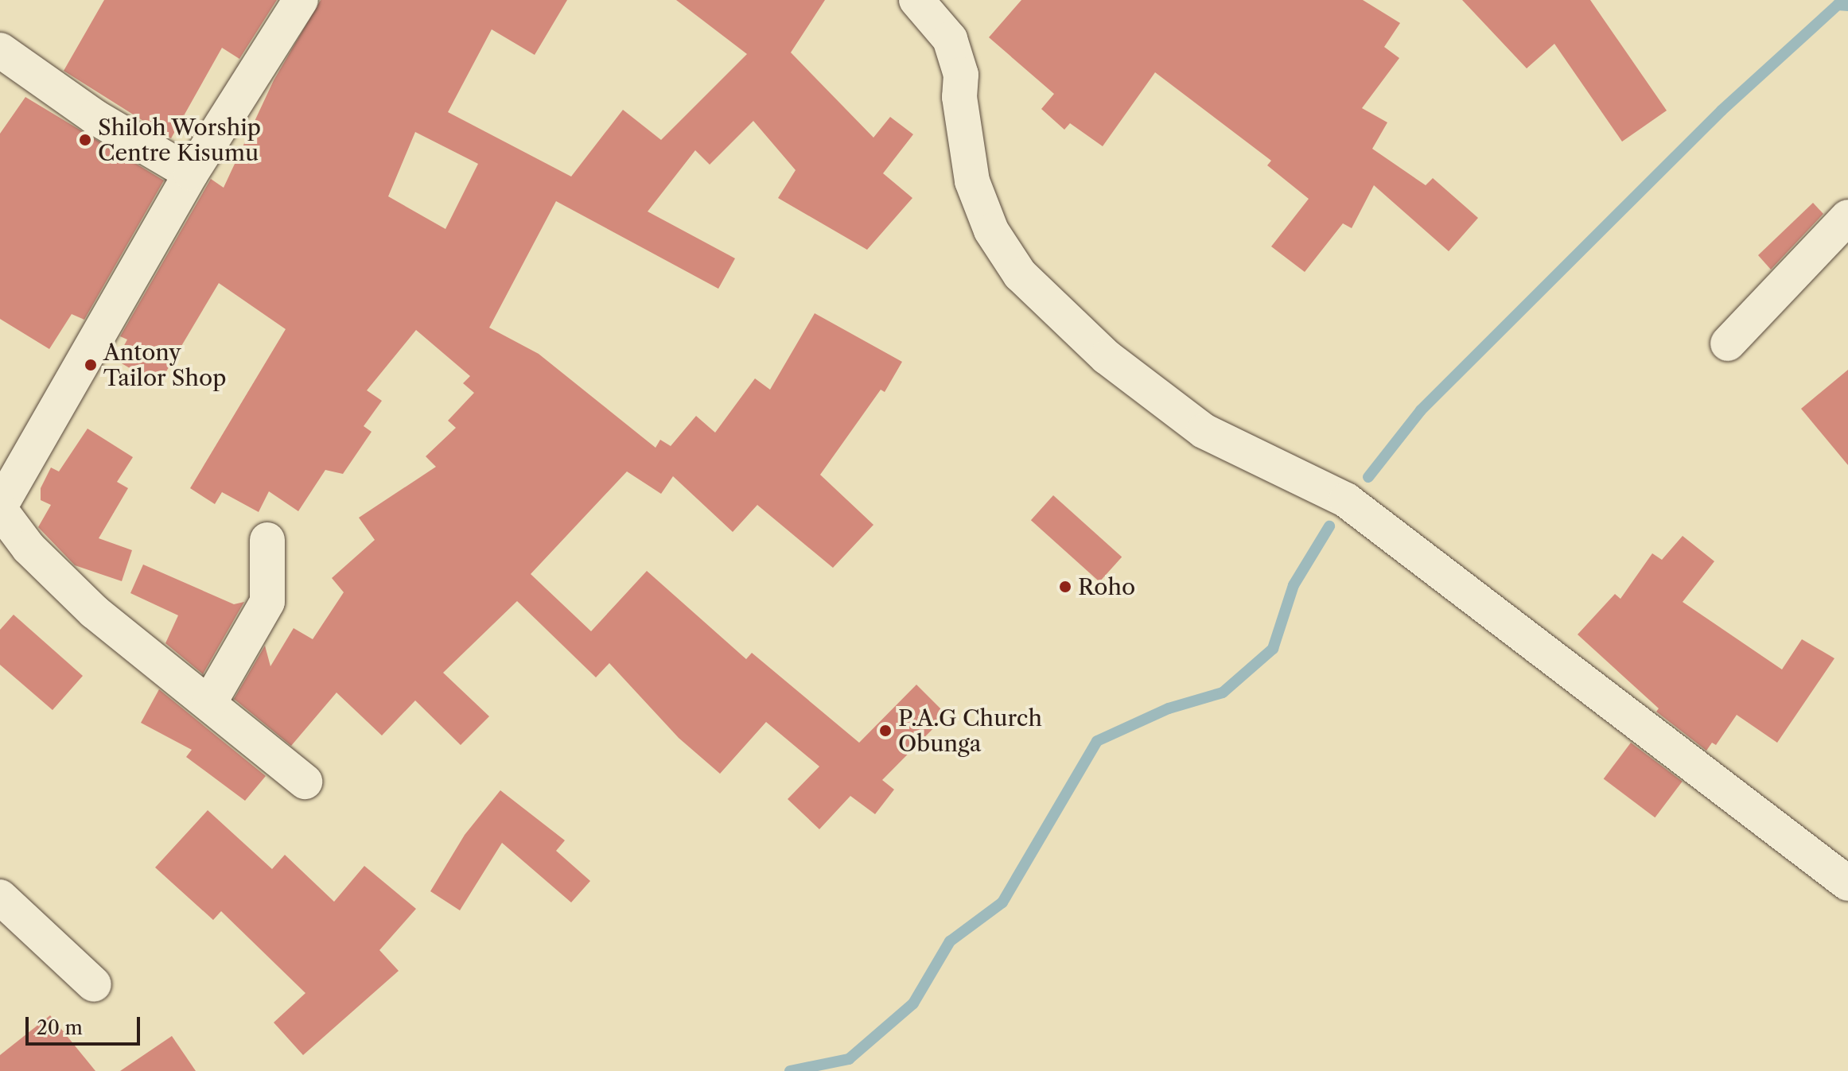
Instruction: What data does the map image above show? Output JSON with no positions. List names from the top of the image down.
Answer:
{
  "places": [
    "Shiloh Worship Centre Kisumu",
    "Antony Tailor Shop",
    "Roho",
    "P.A.G Church Obunga"
  ],
  "scale_bar": "20 m"
}
